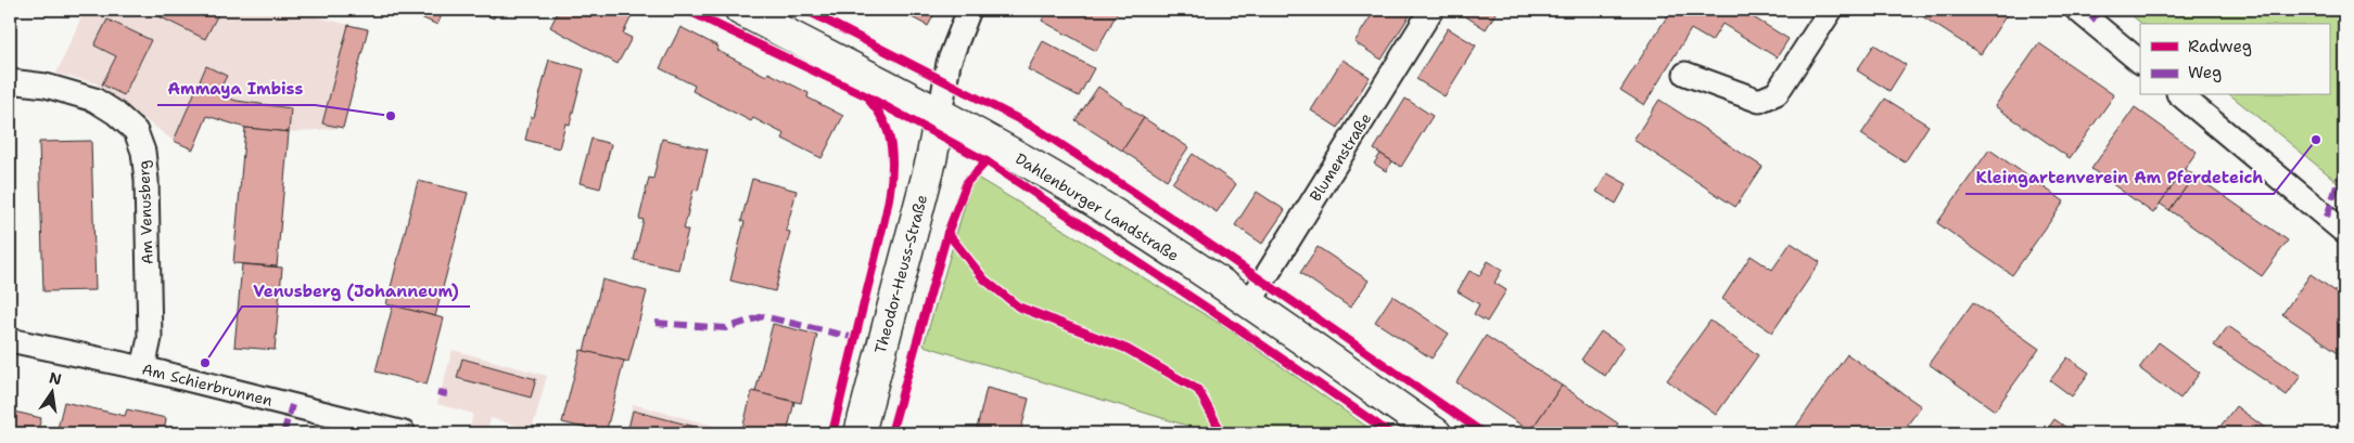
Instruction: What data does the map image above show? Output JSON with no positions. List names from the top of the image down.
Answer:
{
  "streets": {
    "main road": ["Dahlenburger Landstraße", "Theodor-Heuss-Straße"],
    "street": ["Blumenstraße", "Am Venusberg", "Am Schierbrunnen"]
  },
  "crossings": [
    ["Blumenstraße", "Dahlenburger Landstraße"],
    ["Dahlenburger Landstraße", "Theodor-Heuss-Straße"],
    ["Am Venusberg", "Am Schierbrunnen"]
  ],
  "places": ["Ammaya Imbiss", "Kleingartenverein Am Pferdeteich", "Venusberg (Johanneum)"],
  "legend": ["Radweg", "Weg"],
  "north": "top"
}
